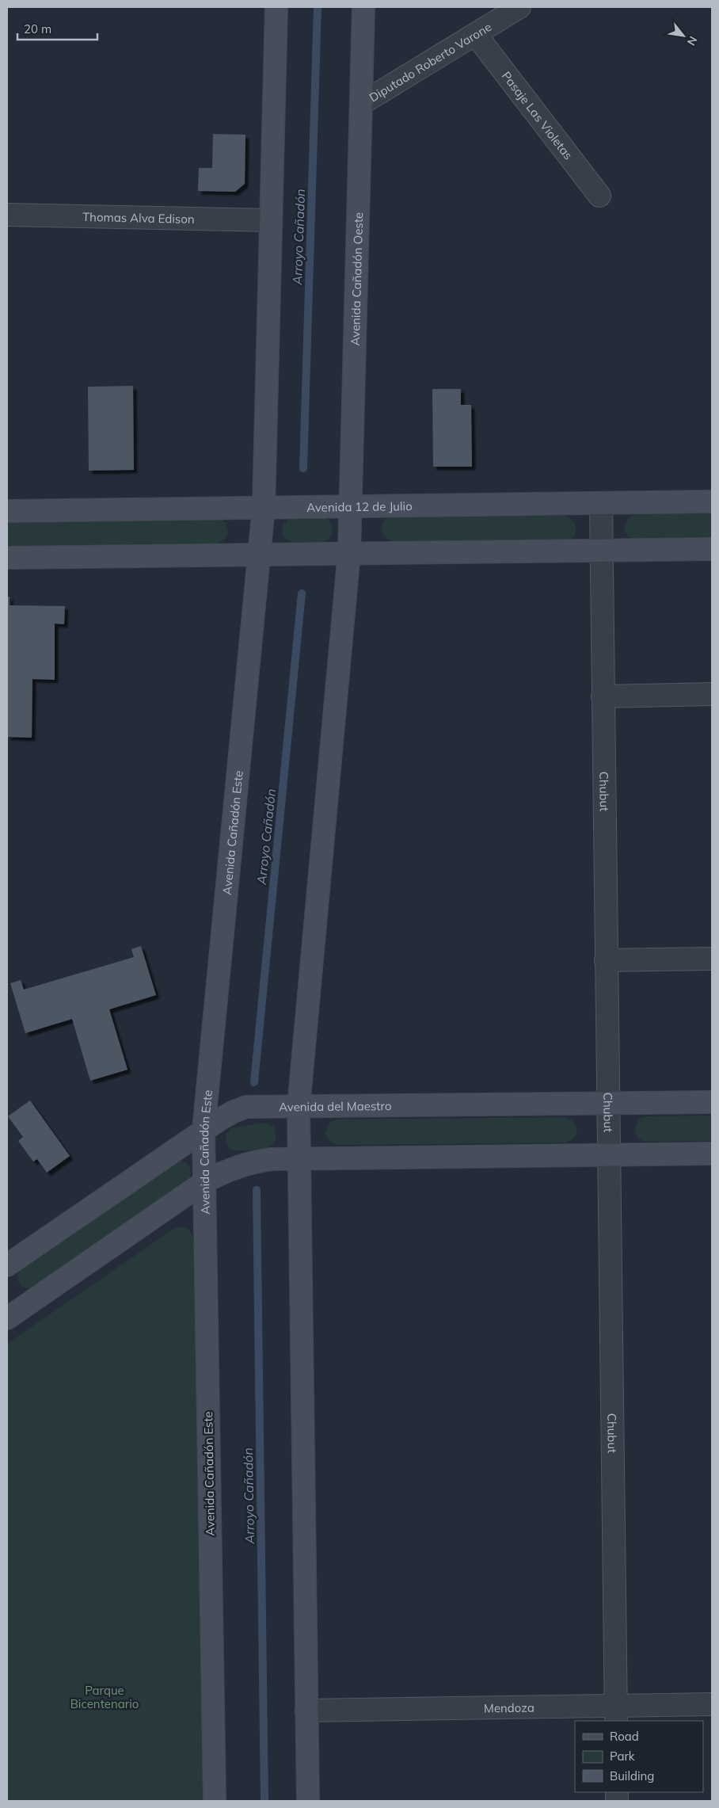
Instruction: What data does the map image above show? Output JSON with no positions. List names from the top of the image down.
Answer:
{
  "streets": {
    "main road": [
      "Avenida Cañadón Oeste",
      "Avenida 12 de Julio",
      "Avenida Cañadón Este",
      "Avenida del Maestro"
    ],
    "street": [
      "Diputado Roberto Varone",
      "Pasaje Las Violetas",
      "Thomas Alva Edison",
      "Chubut",
      "Mendoza"
    ]
  },
  "crossings": [
    ["Diputado Roberto Varone", "Pasaje Las Violetas"],
    ["Diputado Roberto Varone", "Avenida Cañadón Oeste"],
    ["Avenida Cañadón Oeste", "Avenida 12 de Julio"],
    ["Avenida 12 de Julio", "Chubut"],
    ["Avenida 12 de Julio", "Avenida Cañadón Este"],
    ["Chubut", "Avenida del Maestro"],
    ["Chubut", "Mendoza"],
    ["Avenida Cañadón Este", "Avenida del Maestro"]
  ],
  "water": ["Arroyo Cañadón"],
  "parks": ["Parque Bicentenario"],
  "legend": ["Road", "Park", "Building"],
  "scale_bar": "20 m",
  "north": "bottom right"
}
